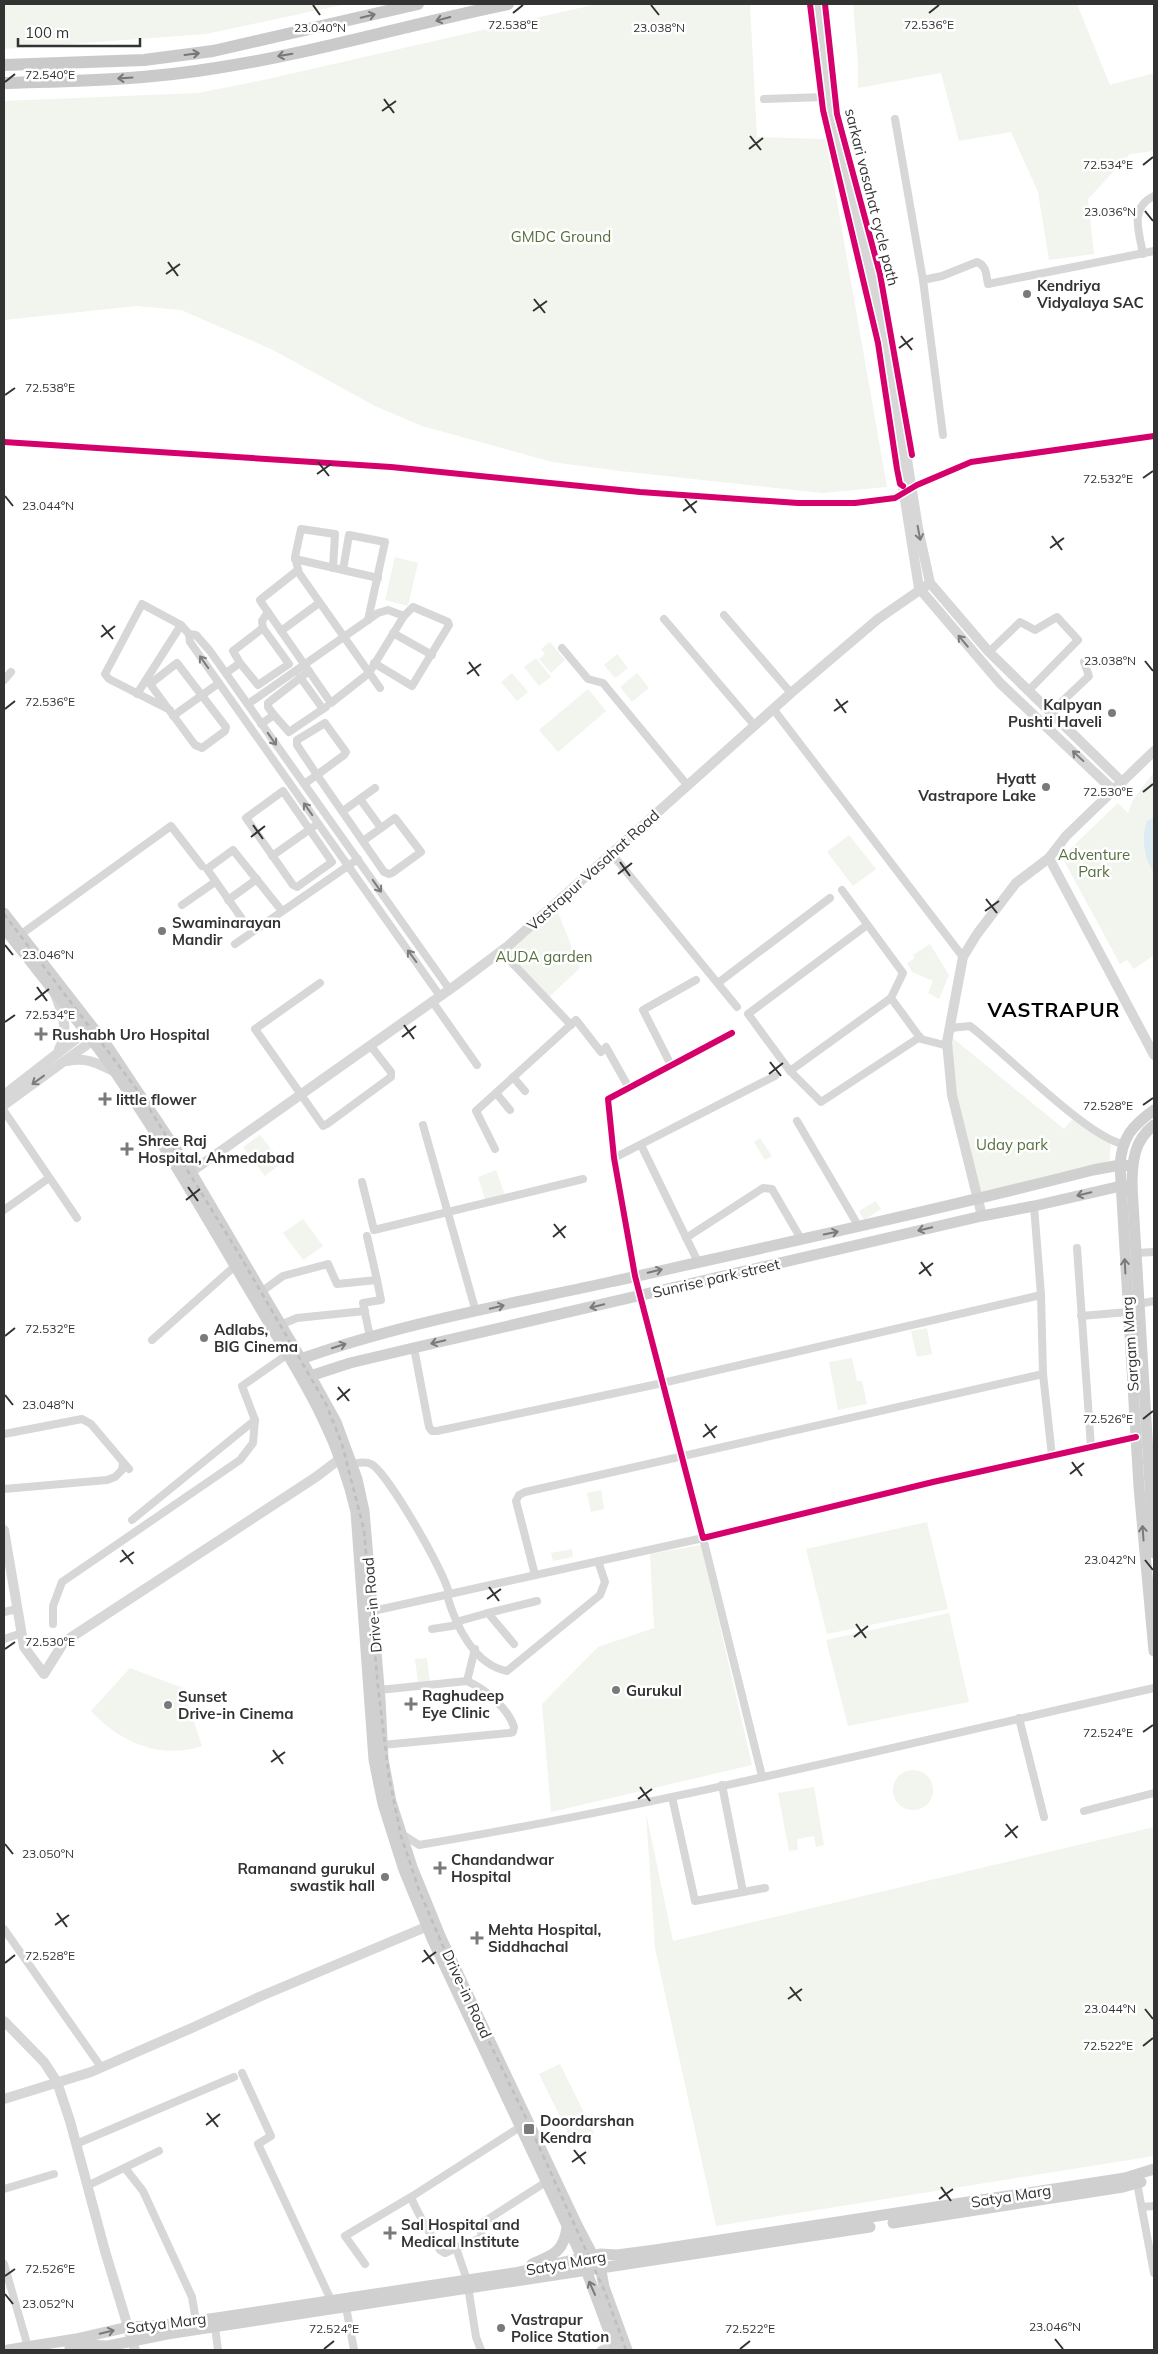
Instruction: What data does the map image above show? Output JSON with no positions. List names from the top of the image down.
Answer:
{
  "streets": {
    "main road": [
      "Sunrise park street",
      "Sargam Marg",
      "Drive-in Road",
      "Satya Marg"
    ],
    "street": ["Vastrapur Vasahat Road"],
    "cycle path": ["sarkari vasahat cycle path"]
  },
  "crossings": [
    ["Vastrapur Vasahat Road", "Drive-in Road"],
    ["Sunrise park street", "Sargam Marg"],
    ["Sunrise park street", "Drive-in Road"],
    ["Drive-in Road", "Satya Marg"]
  ],
  "districts": ["VASTRAPUR"],
  "parks": [
    "GMDC Ground",
    "Adventure Park",
    "AUDA garden",
    "Uday park"
  ],
  "places": {
    "other": [
      "Kendriya Vidyalaya SAC",
      "Kalpyan Pushti Haveli",
      "Hyatt Vastrapore Lake",
      "Swaminarayan Mandir",
      "Adlabs, BIG Cinema",
      "Gurukul",
      "Sunset Drive-in Cinema",
      "Ramanand gurukul swastik hall",
      "Vastrapur Police Station"
    ],
    "health": [
      "Rushabh Uro Hospital",
      "little flower",
      "Shree Raj Hospital, Ahmedabad",
      "Raghudeep Eye Clinic",
      "Chandandwar Hospital",
      "Mehta Hospital, Siddhachal",
      "Sal Hospital and Medical Institute"
    ],
    "transit": ["Doordarshan Kendra"]
  },
  "scale_bar": "100 m",
  "coordinates": [
    "72.538°E",
    "72.536°E",
    "23.040°N",
    "23.038°N",
    "72.540°E",
    "72.534°E",
    "23.036°N",
    "72.532°E",
    "23.044°N",
    "72.530°E",
    "23.046°N",
    "72.528°E",
    "23.048°N",
    "72.526°E",
    "23.042°N",
    "72.524°E",
    "23.050°N",
    "72.522°E",
    "23.052°N"
  ]
}
